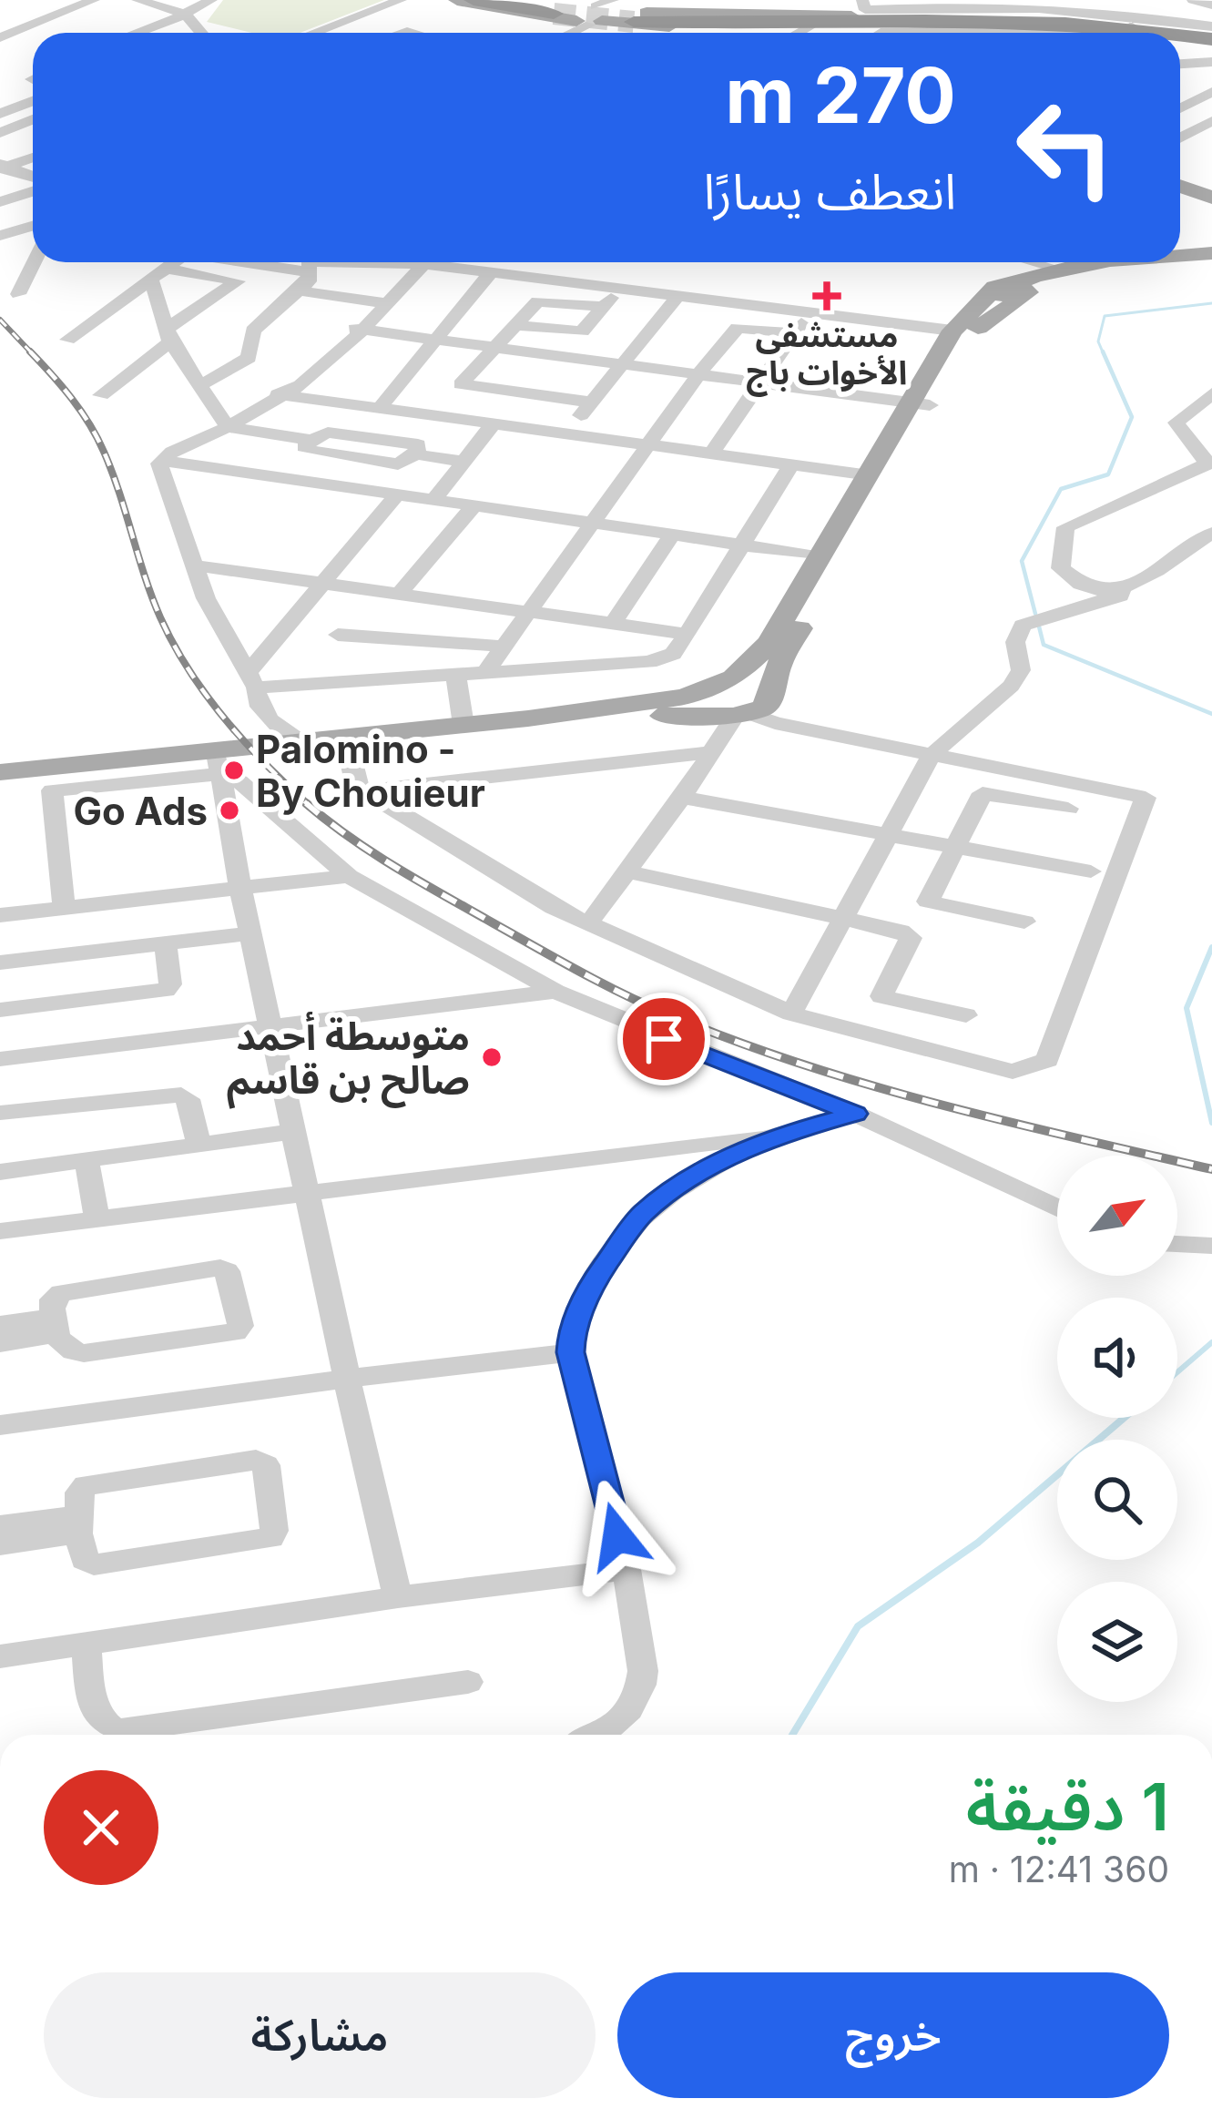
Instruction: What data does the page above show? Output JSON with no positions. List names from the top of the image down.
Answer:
{
  "places": {
    "health": ["مستشفى الأخوات باج"],
    "other": ["Palomino - By Chouieur", "Go Ads", "متوسطة أحمد صالح بن قاسم"]
  },
  "north": "top right",
  "page": {
    "turn": ["270 m", "انعطف يسارًا"],
    "heading": ["1 دقيقة", "360 m · 12:41"],
    "buttons": ["خروج", "مشاركة"]
  }
}
